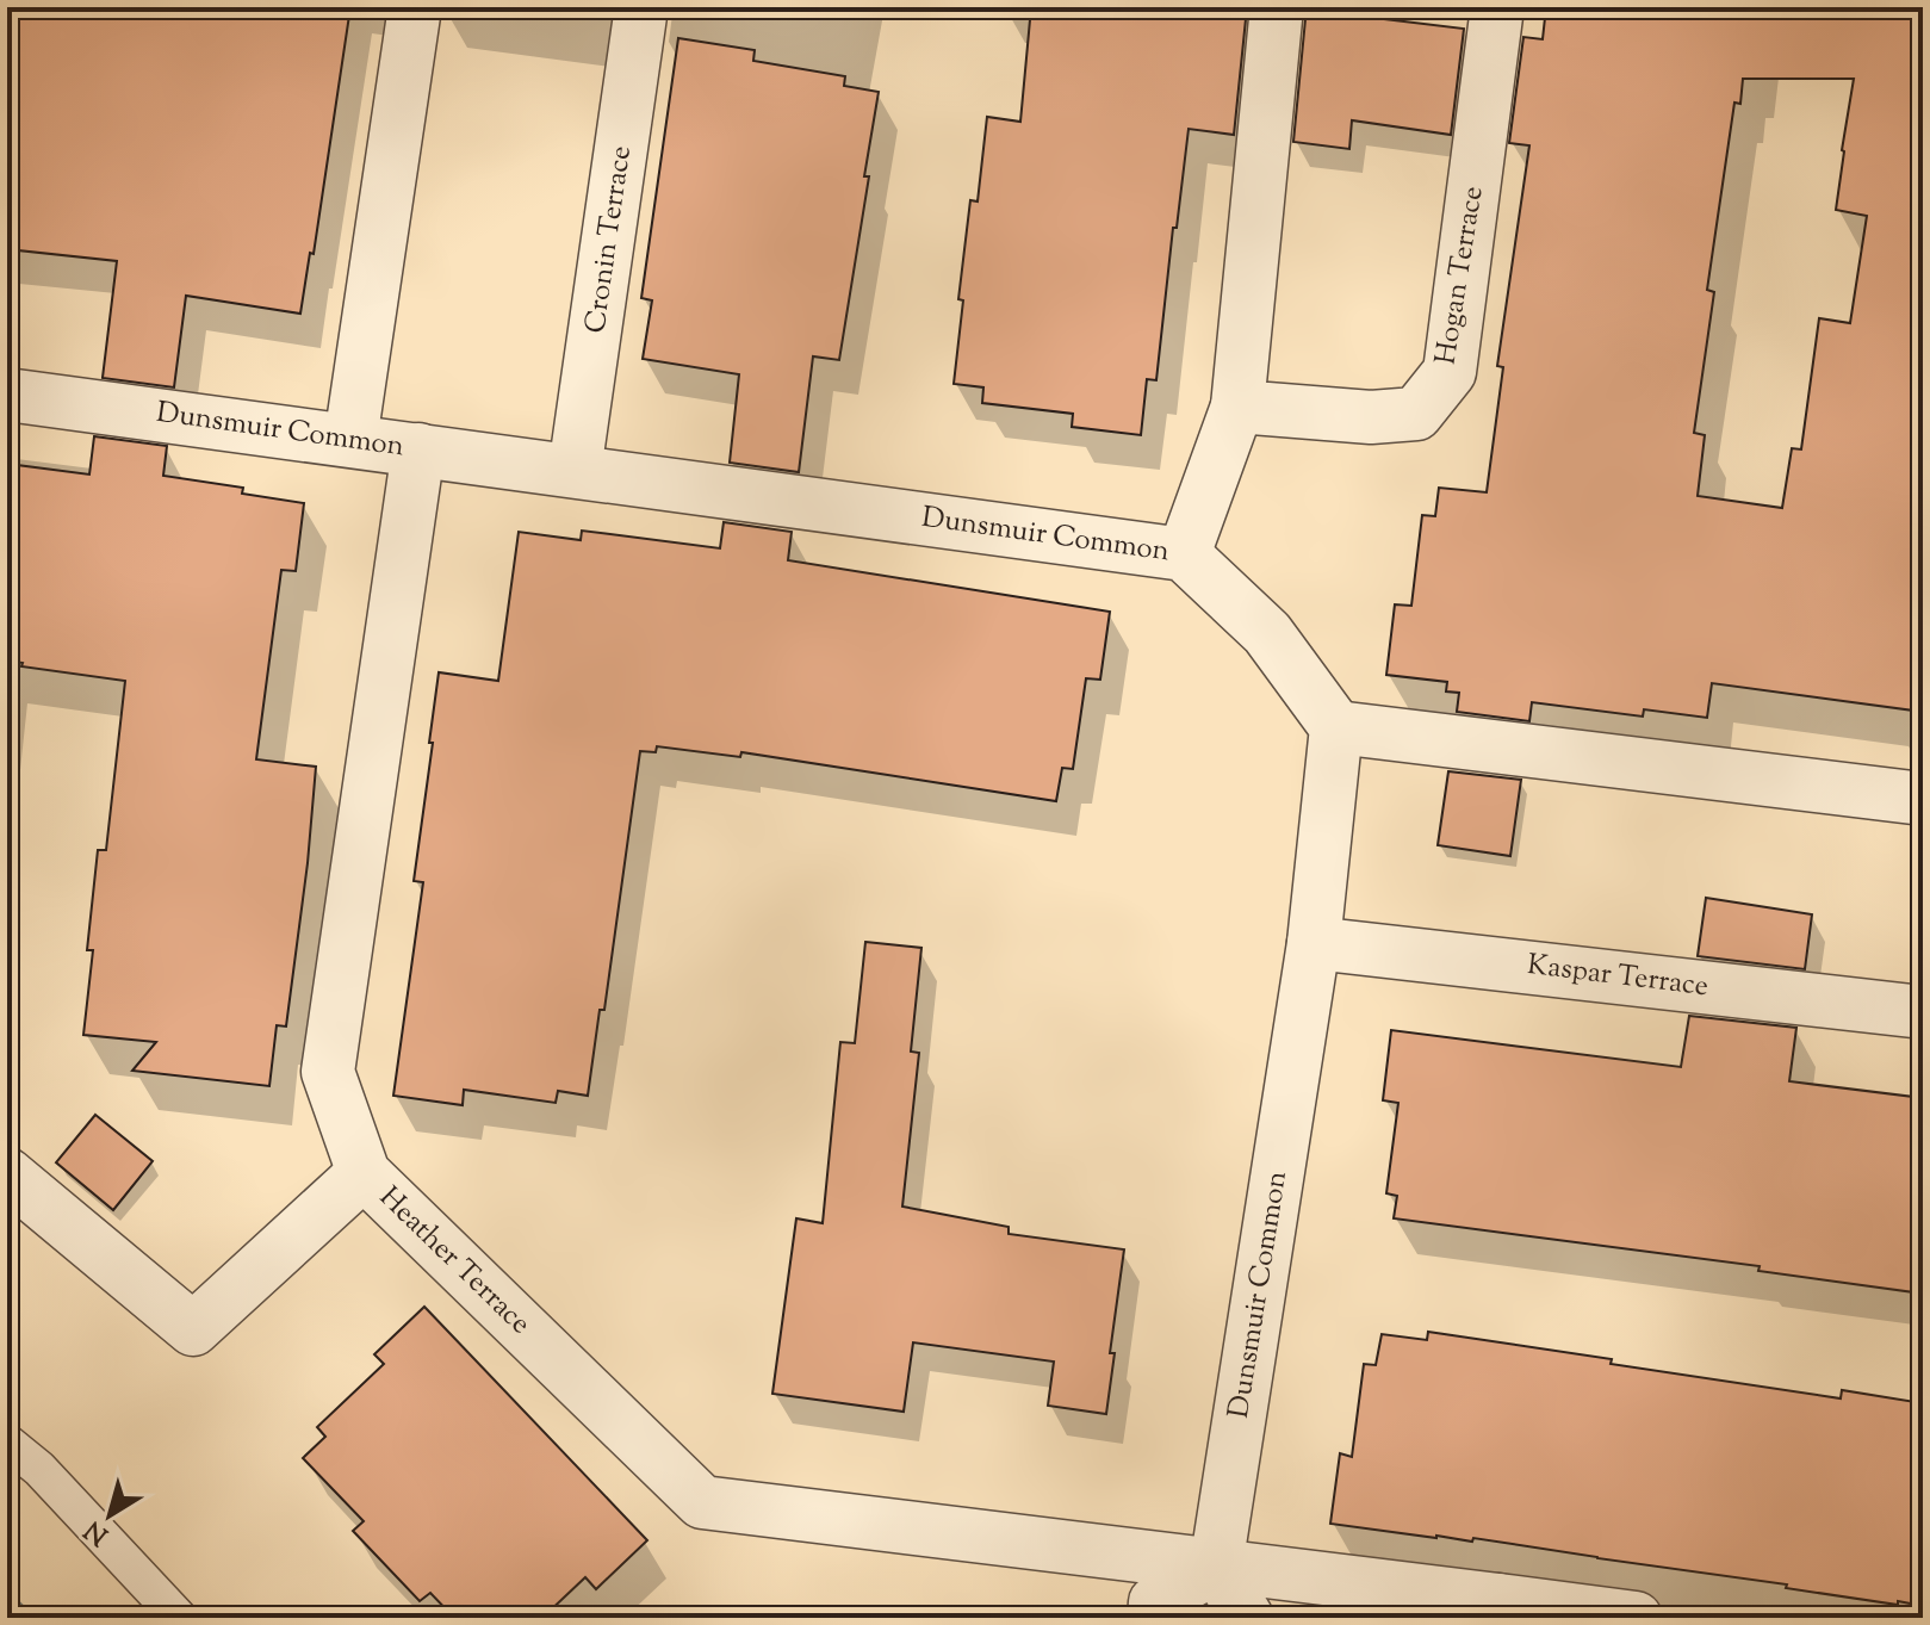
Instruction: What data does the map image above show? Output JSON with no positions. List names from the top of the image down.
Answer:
{
  "streets": {
    "street": [
      "Cronin Terrace",
      "Hogan Terrace",
      "Dunsmuir Common",
      "Kaspar Terrace",
      "Heather Terrace"
    ]
  },
  "crossings": [
    ["Cronin Terrace", "Dunsmuir Common"],
    ["Dunsmuir Common", "Kaspar Terrace"],
    ["Dunsmuir Common", "Heather Terrace"]
  ],
  "north": "bottom left"
}
